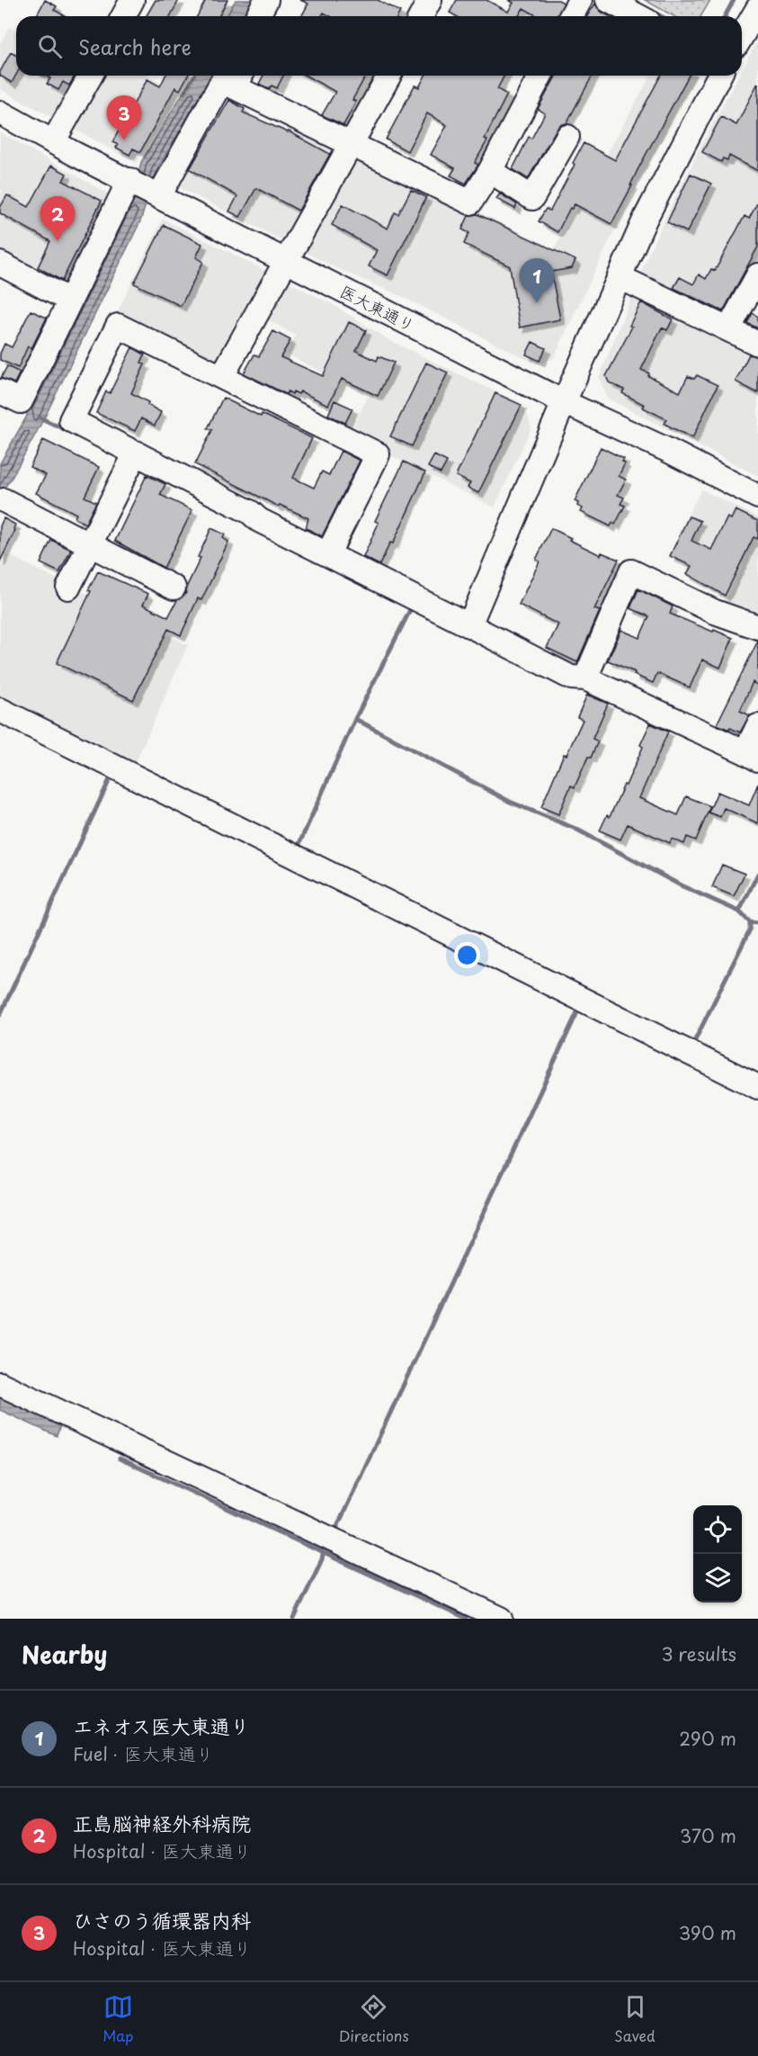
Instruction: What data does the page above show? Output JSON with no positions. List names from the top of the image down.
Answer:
{
  "streets": {
    "street": ["医大東通り"]
  },
  "page": {
    "search": "Search here",
    "pins": ["3", "2", "1"],
    "heading": ["Nearby", "3 results"],
    "list": [
      {
        "mark": "1",
        "name": "エネオス医大東通り",
        "note": "Fuel · 医大東通り",
        "value": "290 m"
      },
      {
        "mark": "2",
        "name": "正島脳神経外科病院",
        "note": "Hospital · 医大東通り",
        "value": "370 m"
      },
      {
        "mark": "3",
        "name": "ひさのう循環器内科",
        "note": "Hospital · 医大東通り",
        "value": "390 m"
      }
    ],
    "nav": ["Map", "Directions", "Saved"]
  }
}
